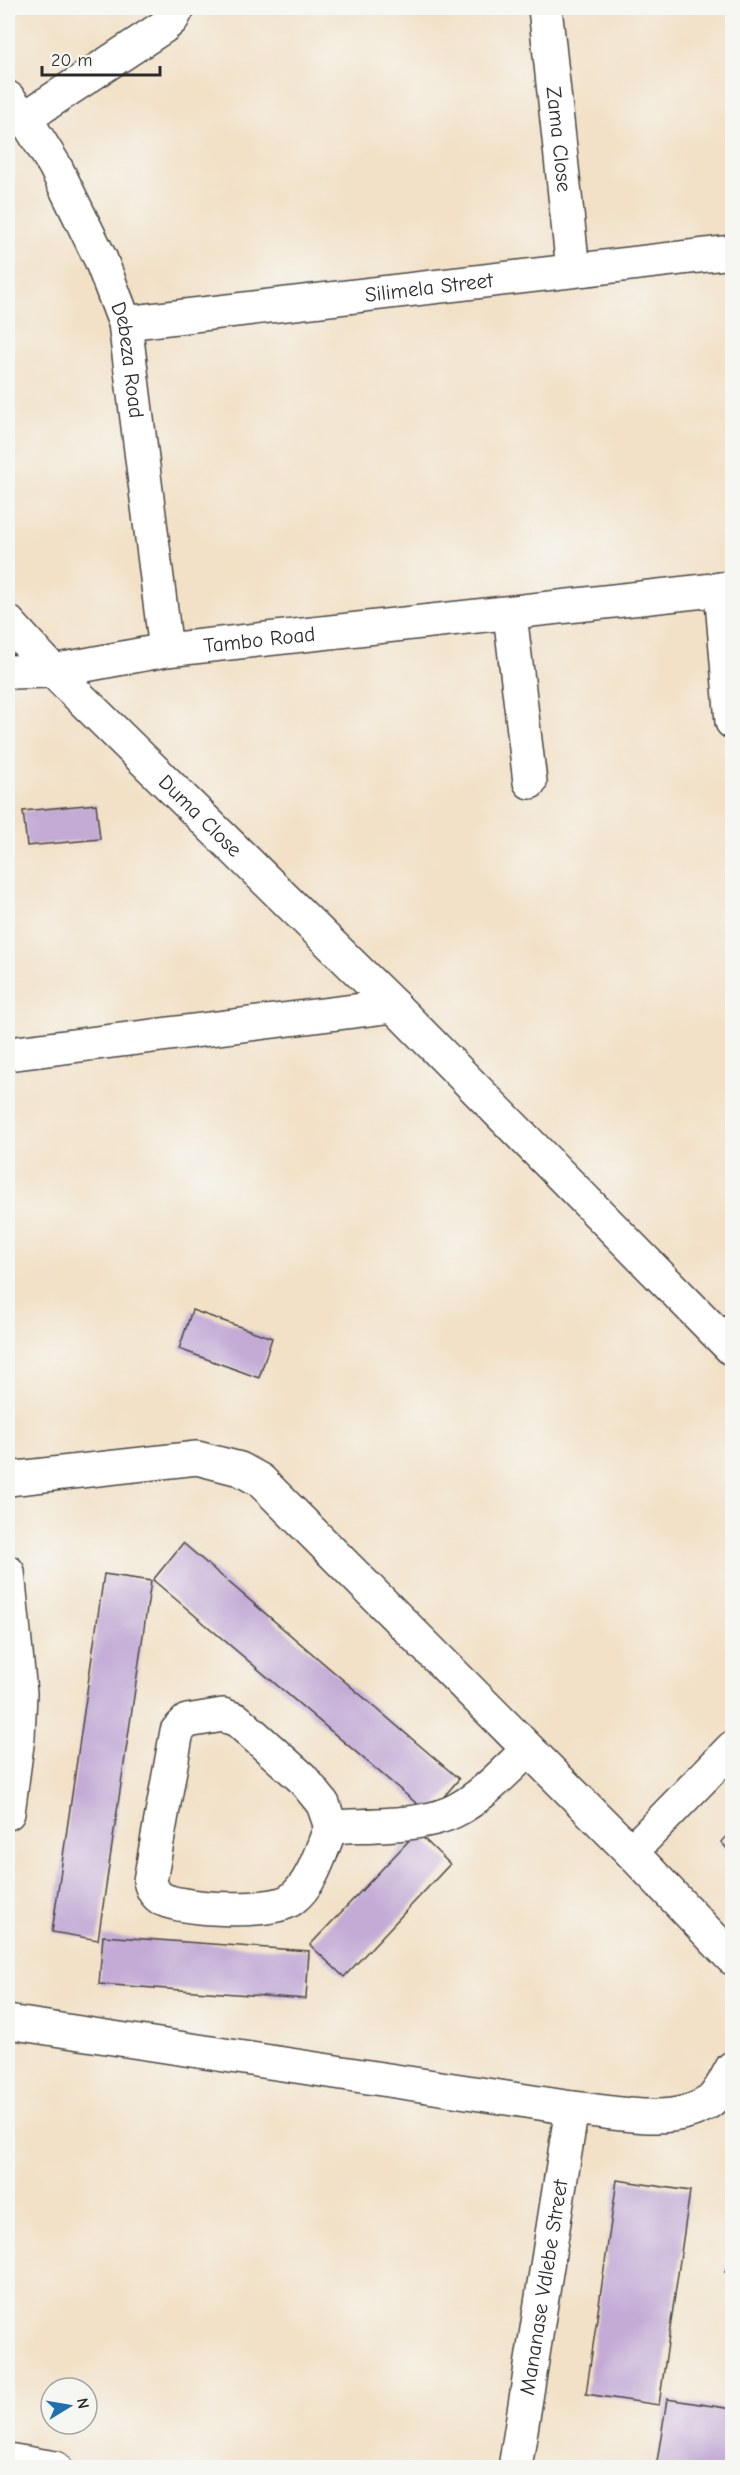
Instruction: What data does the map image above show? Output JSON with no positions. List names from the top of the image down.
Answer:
{
  "streets": {
    "street": [
      "Zama Close",
      "Silimela Street",
      "Debeza Road",
      "Tambo Road",
      "Duma Close",
      "Mananase Vdlebe Street"
    ]
  },
  "crossings": [
    ["Zama Close", "Silimela Street"],
    ["Silimela Street", "Debeza Road"],
    ["Debeza Road", "Tambo Road"],
    ["Tambo Road", "Duma Close"]
  ],
  "scale_bar": "20 m",
  "north": "right"
}
